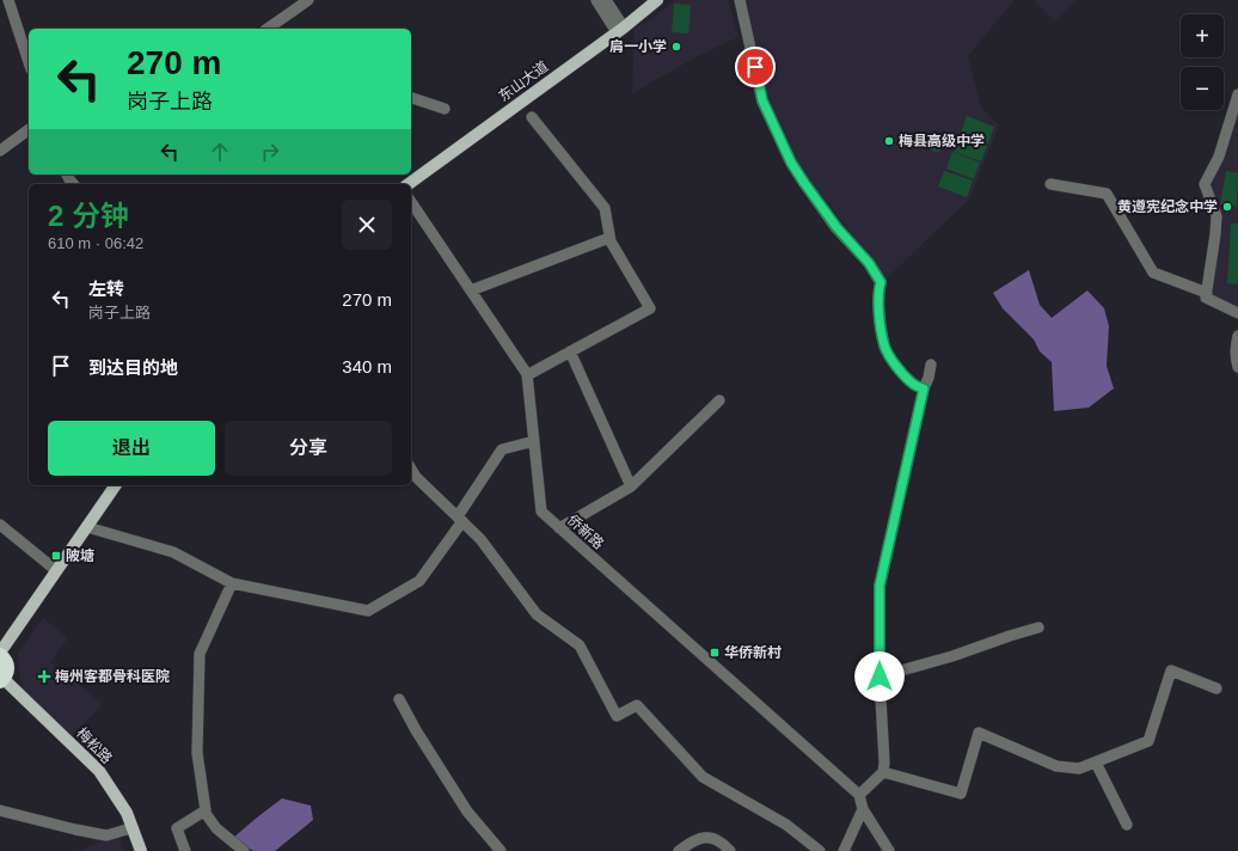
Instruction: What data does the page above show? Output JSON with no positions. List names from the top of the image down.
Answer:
{
  "streets": {
    "main road": ["东山大道", "梅松路"],
    "street": ["侨新路"]
  },
  "places": {
    "other": ["肩一小学", "梅县高级中学", "黄遵宪纪念中学"],
    "transit": ["陂塘", "华侨新村"],
    "health": ["梅州客都骨科医院"]
  },
  "page": {
    "map_buttons": ["+", "−"],
    "turn": ["270 m", "岗子上路"],
    "heading": ["2 分钟", "610 m · 06:42"],
    "list": [
      {
        "name": "左转",
        "note": "岗子上路",
        "value": "270 m"
      },
      {
        "name": "到达目的地",
        "value": "340 m"
      }
    ],
    "buttons": ["退出", "分享"]
  }
}
